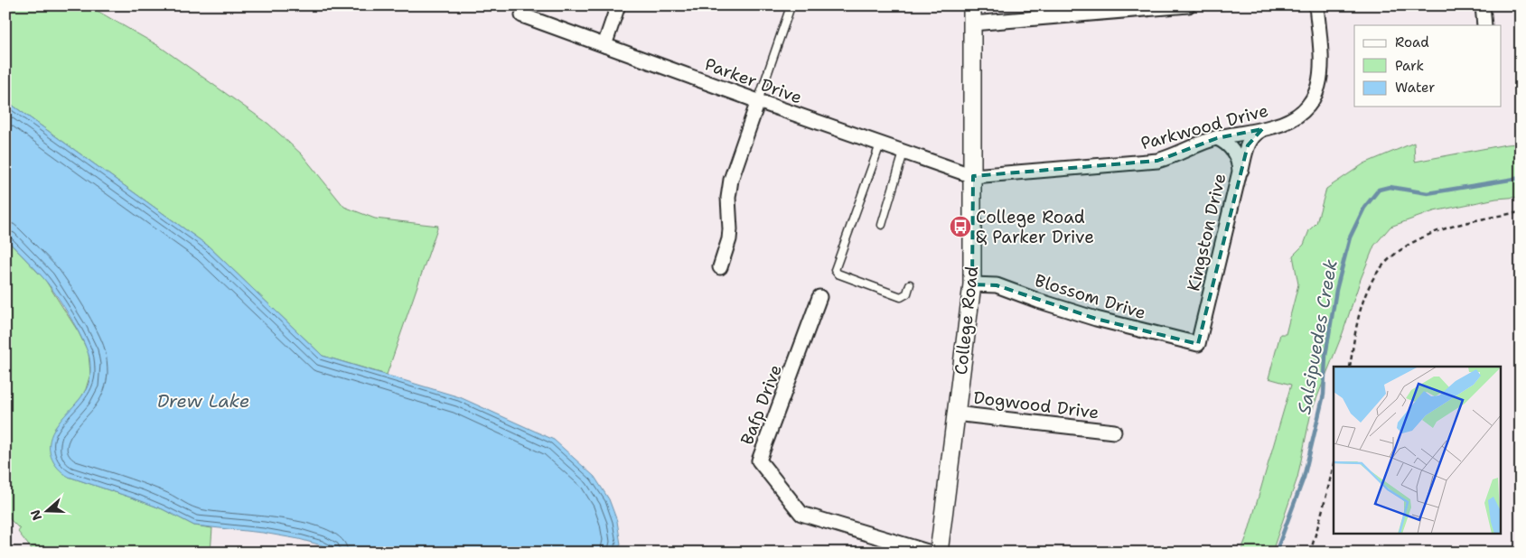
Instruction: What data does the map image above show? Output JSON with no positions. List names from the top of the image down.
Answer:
{
  "streets": {
    "street": [
      "Parker Drive",
      "Parkwood Drive",
      "Kingston Drive",
      "Blossom Drive",
      "College Road",
      "Bafp Drive",
      "Dogwood Drive"
    ]
  },
  "crossings": [
    ["Parker Drive", "Parkwood Drive"],
    ["Parker Drive", "College Road"],
    ["Parkwood Drive", "Kingston Drive"],
    ["Parkwood Drive", "College Road"],
    ["Kingston Drive", "Blossom Drive"],
    ["Blossom Drive", "College Road"],
    ["College Road", "Dogwood Drive"]
  ],
  "water": ["Salsipuedes Creek", "Drew Lake"],
  "places": {
    "bus stop": ["College Road & Parker Drive"]
  },
  "legend": ["Road", "Park", "Water"],
  "north": "left"
}
